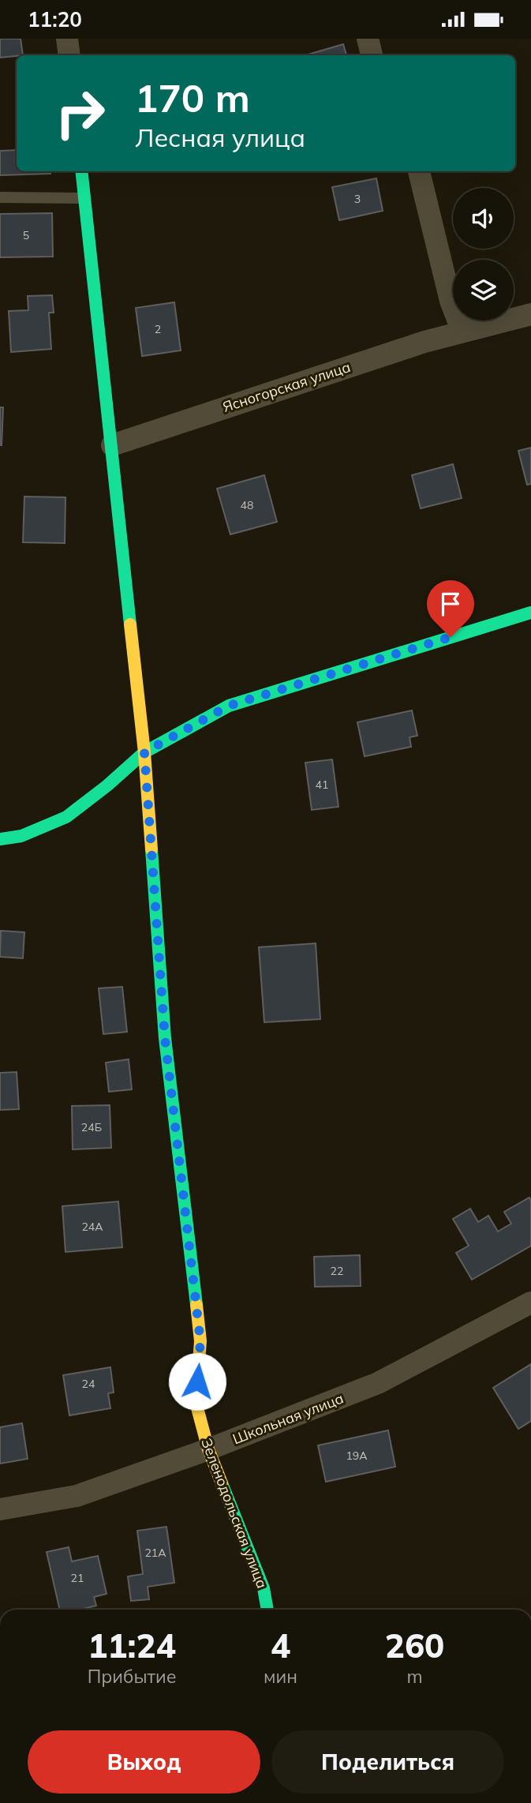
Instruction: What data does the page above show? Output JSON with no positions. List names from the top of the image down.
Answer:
{
  "streets": {
    "street": ["Ясногорская улица", "Школьная улица", "Зеленодольская улица"]
  },
  "crossings": [
    ["Ясногорская улица", "Зеленодольская улица"],
    ["Школьная улица", "Зеленодольская улица"]
  ],
  "house_numbers": [
    "3",
    "5",
    "2",
    "48",
    "41",
    "24Б",
    "24А",
    "22",
    "24",
    "19А",
    "21А",
    "21"
  ],
  "page": {
    "status": "11:20",
    "turn": ["170 m", "Лесная улица"],
    "eta": [
      "11:24",
      "Прибытие",
      "4",
      "мин",
      "260",
      "m"
    ],
    "buttons": ["Выход", "Поделиться"]
  }
}
